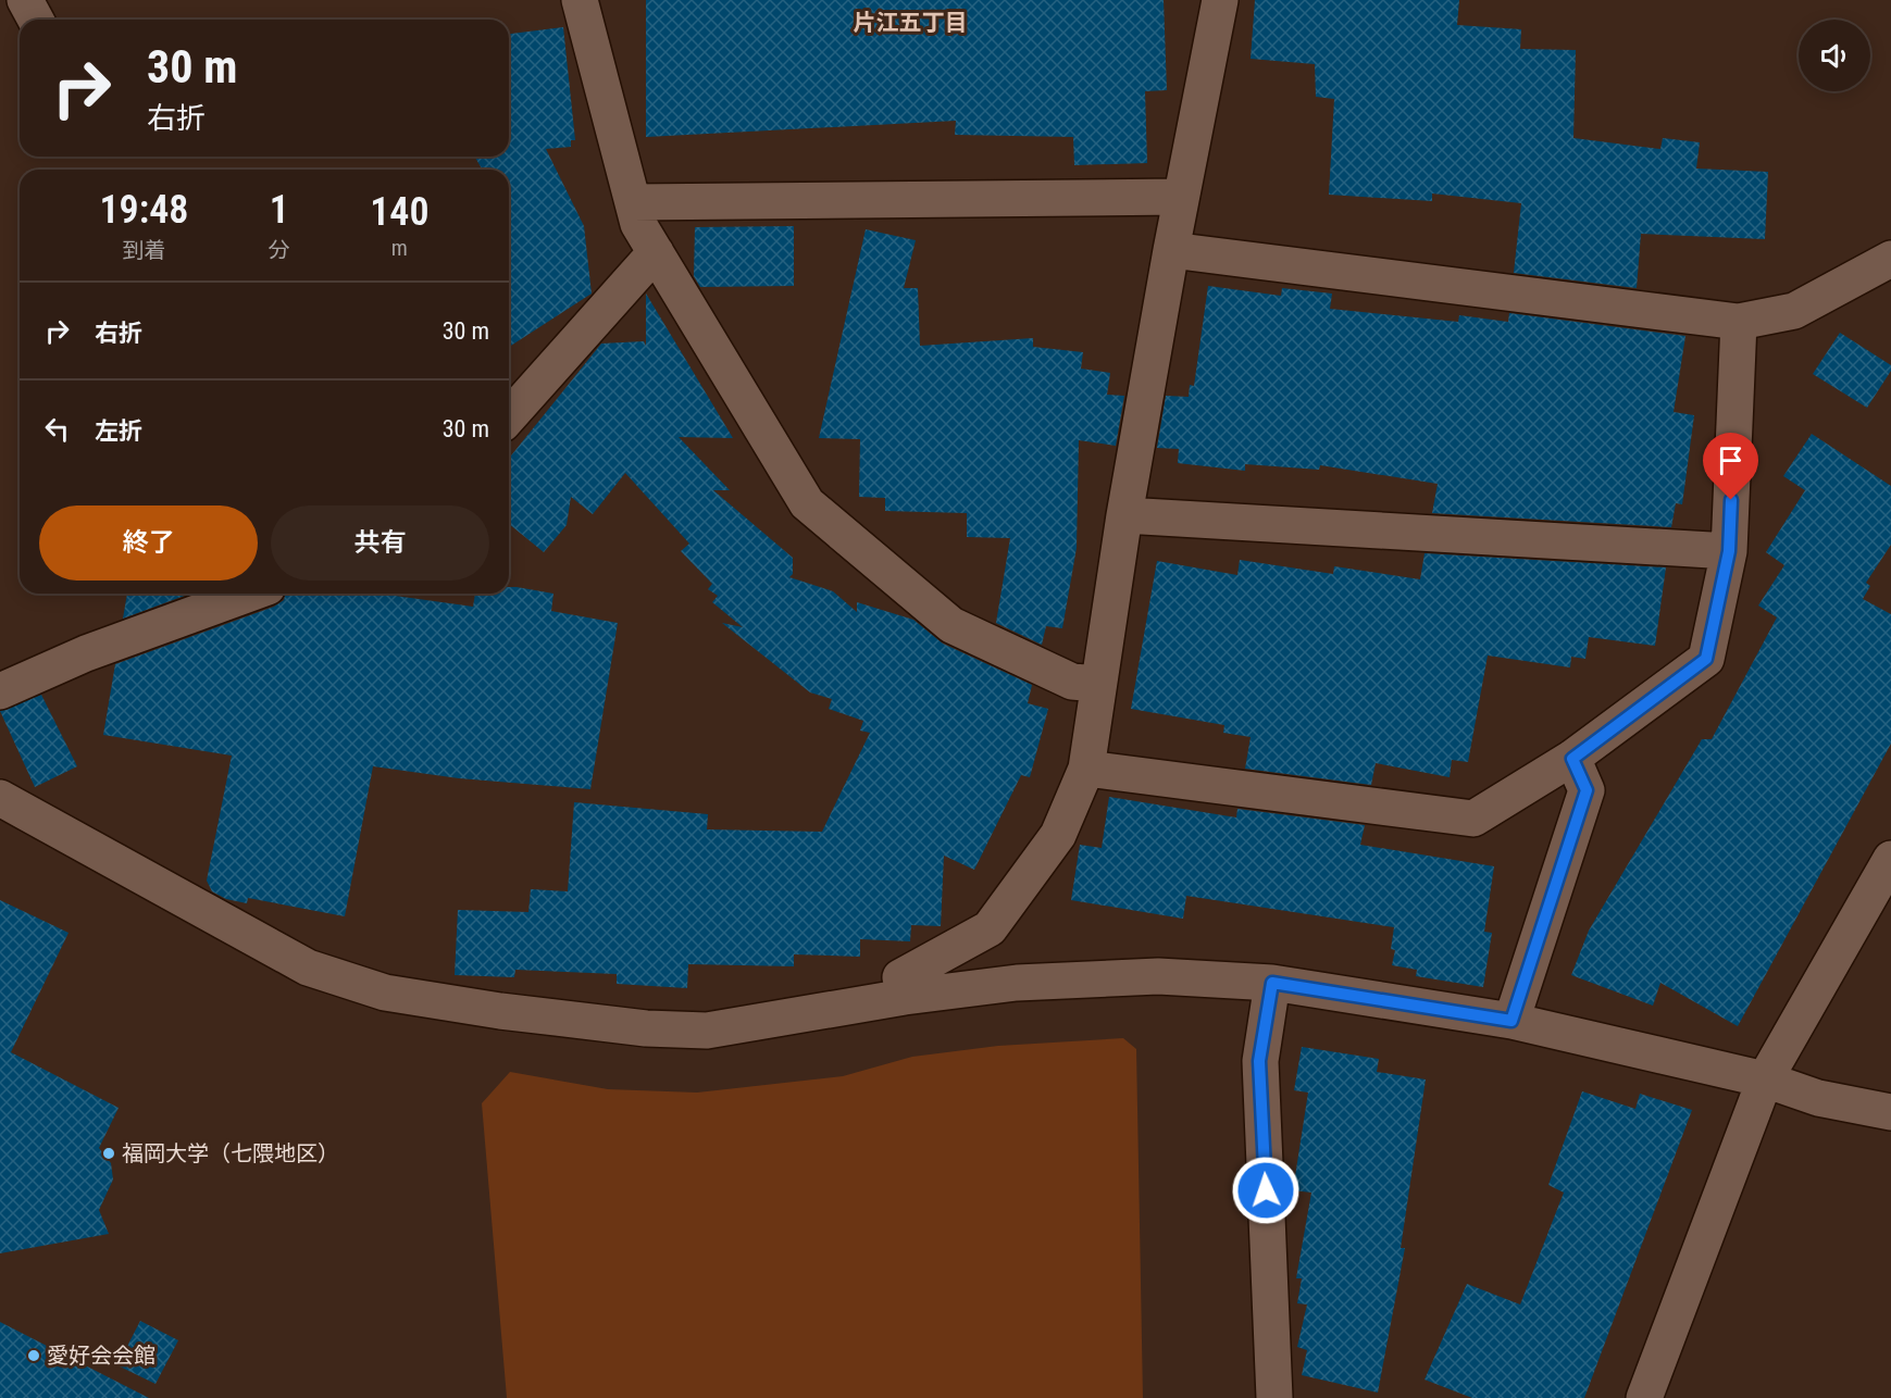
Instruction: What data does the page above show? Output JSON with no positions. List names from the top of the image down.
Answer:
{
  "districts": ["片江五丁目"],
  "places": ["福岡大学（七隈地区）", "愛好会会館"],
  "page": {
    "turn": ["30 m", "右折"],
    "eta": [
      "19:48",
      "到着",
      "1",
      "分",
      "140",
      "m"
    ],
    "list": [
      {
        "name": "右折",
        "value": "30 m"
      },
      {
        "name": "左折",
        "value": "30 m"
      }
    ],
    "buttons": ["終了", "共有"]
  }
}
